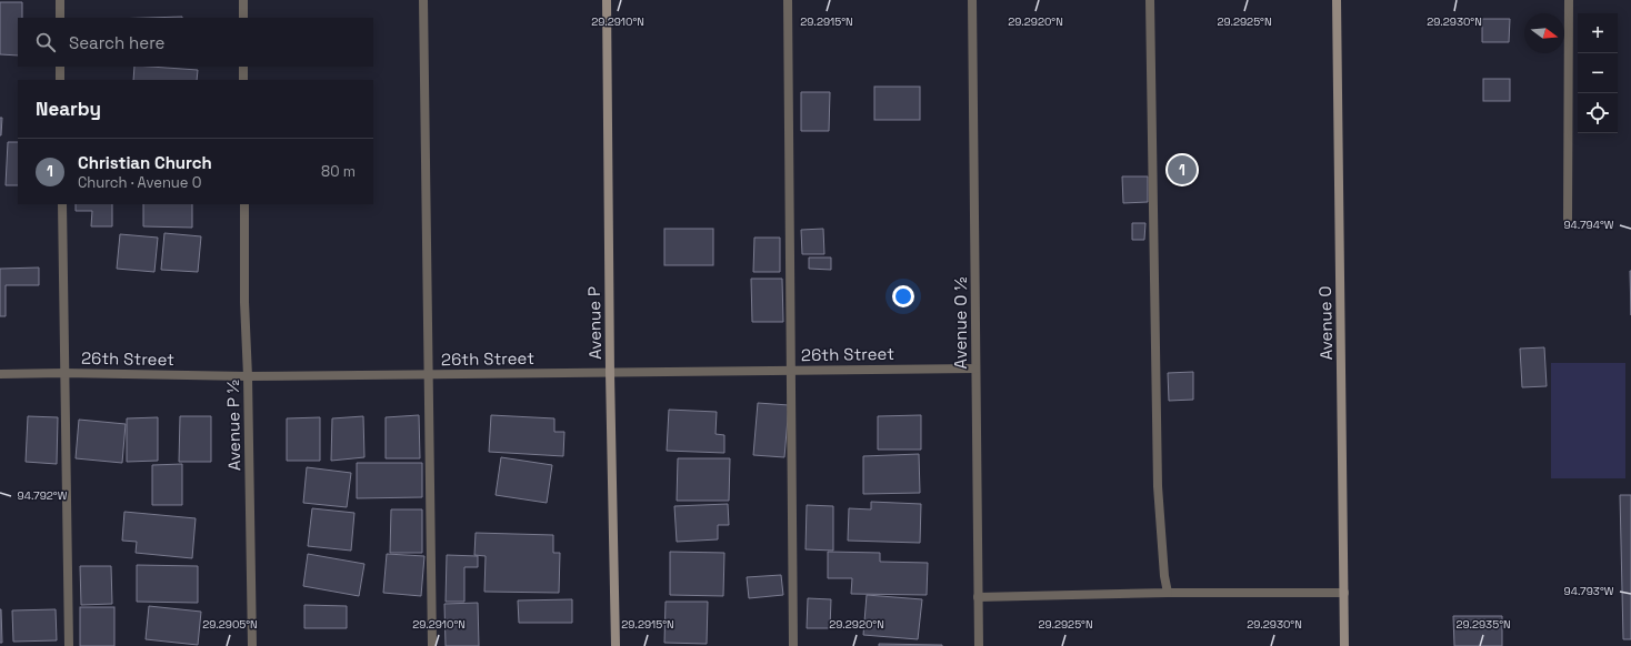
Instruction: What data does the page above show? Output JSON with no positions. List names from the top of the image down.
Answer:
{
  "streets": {
    "main road": ["Avenue P", "Avenue O"],
    "street": ["Avenue O ½", "26th Street", "Avenue P ½"]
  },
  "crossings": [
    ["Avenue P", "26th Street"],
    ["Avenue O ½", "26th Street"],
    ["26th Street", "Avenue P ½"]
  ],
  "north": "right",
  "page": {
    "map_buttons": ["+", "−"],
    "search": "Search here",
    "heading": "Nearby",
    "list": [
      {
        "mark": "1",
        "name": "Christian Church",
        "note": "Church · Avenue O",
        "value": "80 m"
      }
    ],
    "pins": "1"
  },
  "coordinates": [
    "29.2910°N",
    "29.2915°N",
    "29.2920°N",
    "29.2925°N",
    "29.2930°N",
    "94.794°W",
    "94.792°W",
    "94.793°W",
    "29.2905°N",
    "29.2935°N"
  ]
}
